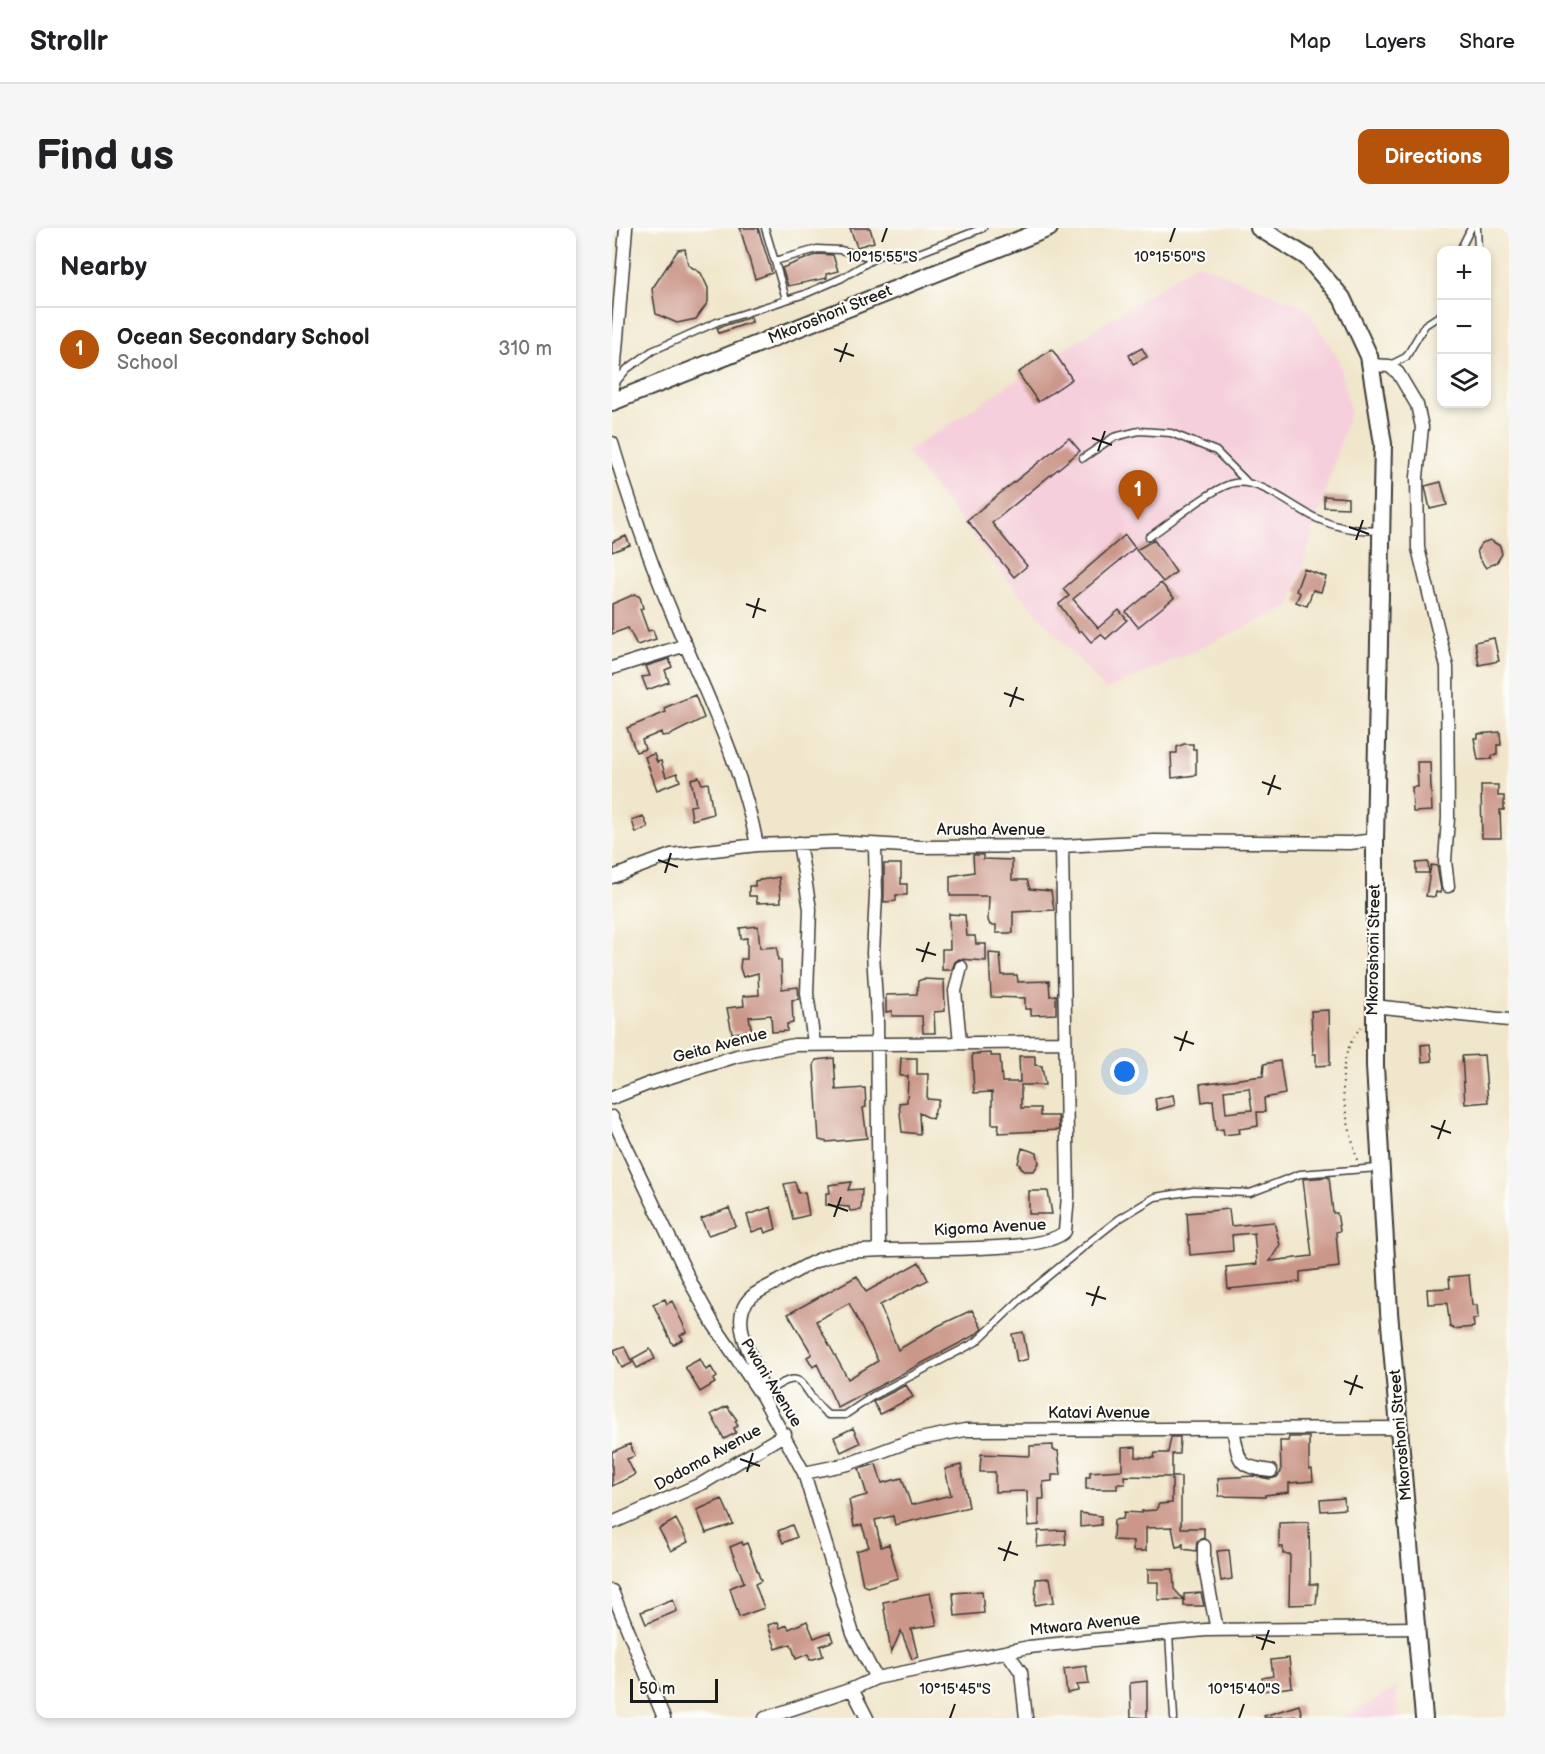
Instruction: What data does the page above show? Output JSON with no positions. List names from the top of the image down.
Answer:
{
  "streets": {
    "street": [
      "Mkoroshoni Street",
      "Arusha Avenue",
      "Geita Avenue",
      "Kigoma Avenue",
      "Pwani Avenue",
      "Katavi Avenue",
      "Dodoma Avenue",
      "Mtwara Avenue"
    ]
  },
  "crossings": [
    ["Mkoroshoni Street", "Arusha Avenue"],
    ["Mkoroshoni Street", "Katavi Avenue"],
    ["Mkoroshoni Street", "Mtwara Avenue"],
    ["Arusha Avenue", "Kigoma Avenue"],
    ["Geita Avenue", "Kigoma Avenue"],
    ["Kigoma Avenue", "Pwani Avenue"],
    ["Pwani Avenue", "Katavi Avenue"],
    ["Pwani Avenue", "Dodoma Avenue"],
    ["Pwani Avenue", "Mtwara Avenue"]
  ],
  "scale_bar": "50 m",
  "page": {
    "header": "Strollr",
    "nav": ["Map", "Layers", "Share"],
    "buttons": "Directions",
    "title": "Find us",
    "heading": "Nearby",
    "map_buttons": ["+", "−"],
    "list": [
      {
        "mark": "1",
        "name": "Ocean Secondary School",
        "note": "School",
        "value": "310 m"
      }
    ],
    "pins": "1",
    "scale": "50 m"
  },
  "coordinates": [
    "10°15'55\"S",
    "10°15'50\"S",
    "10°15'45\"S",
    "10°15'40\"S"
  ]
}
